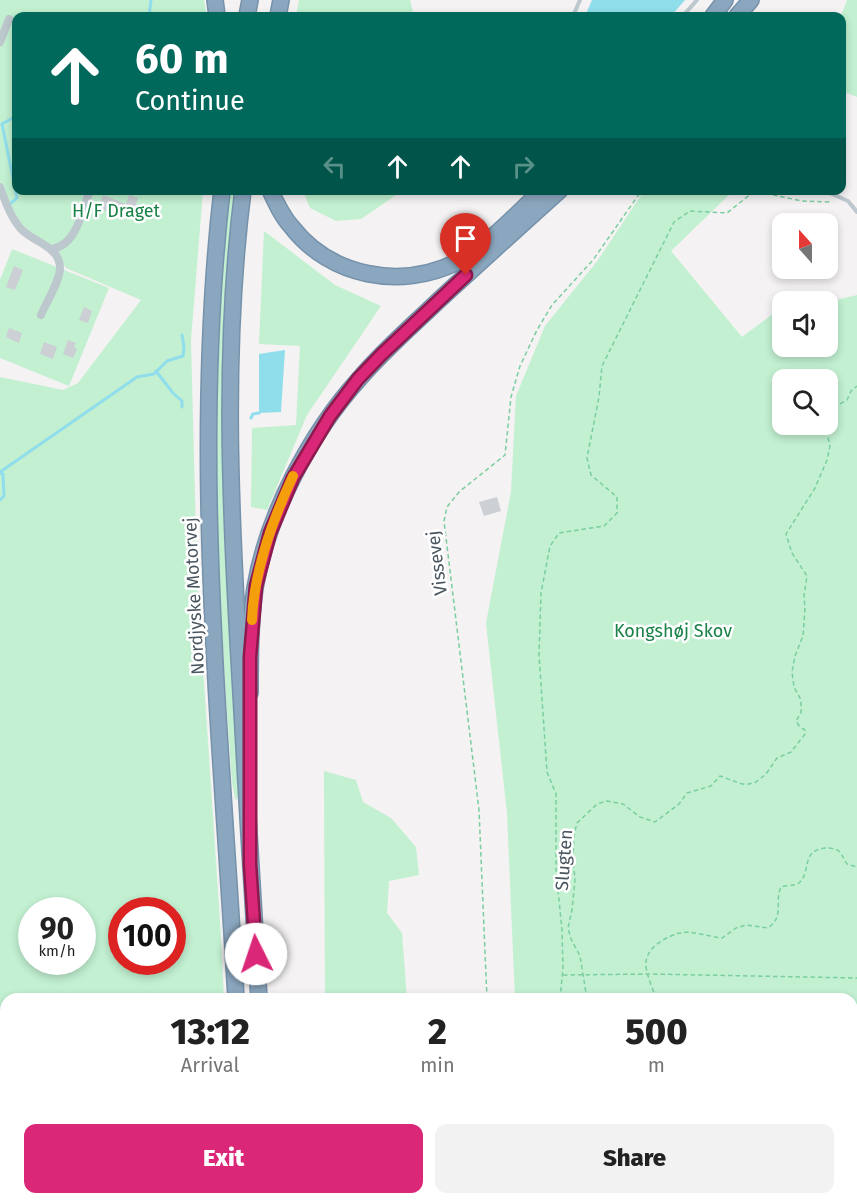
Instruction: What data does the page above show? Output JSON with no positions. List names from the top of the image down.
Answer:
{
  "streets": {
    "highway": ["Nordjyske Motorvej"],
    "path": ["Vissevej", "Slugten"]
  },
  "parks": ["H/F Draget", "Kongshøj Skov"],
  "north": "top",
  "page": {
    "turn": ["60 m", "Continue"],
    "speed": "90 km/h",
    "limit": "100",
    "eta": [
      "13:12",
      "Arrival",
      "2",
      "min",
      "500",
      "m"
    ],
    "buttons": ["Exit", "Share"]
  }
}
